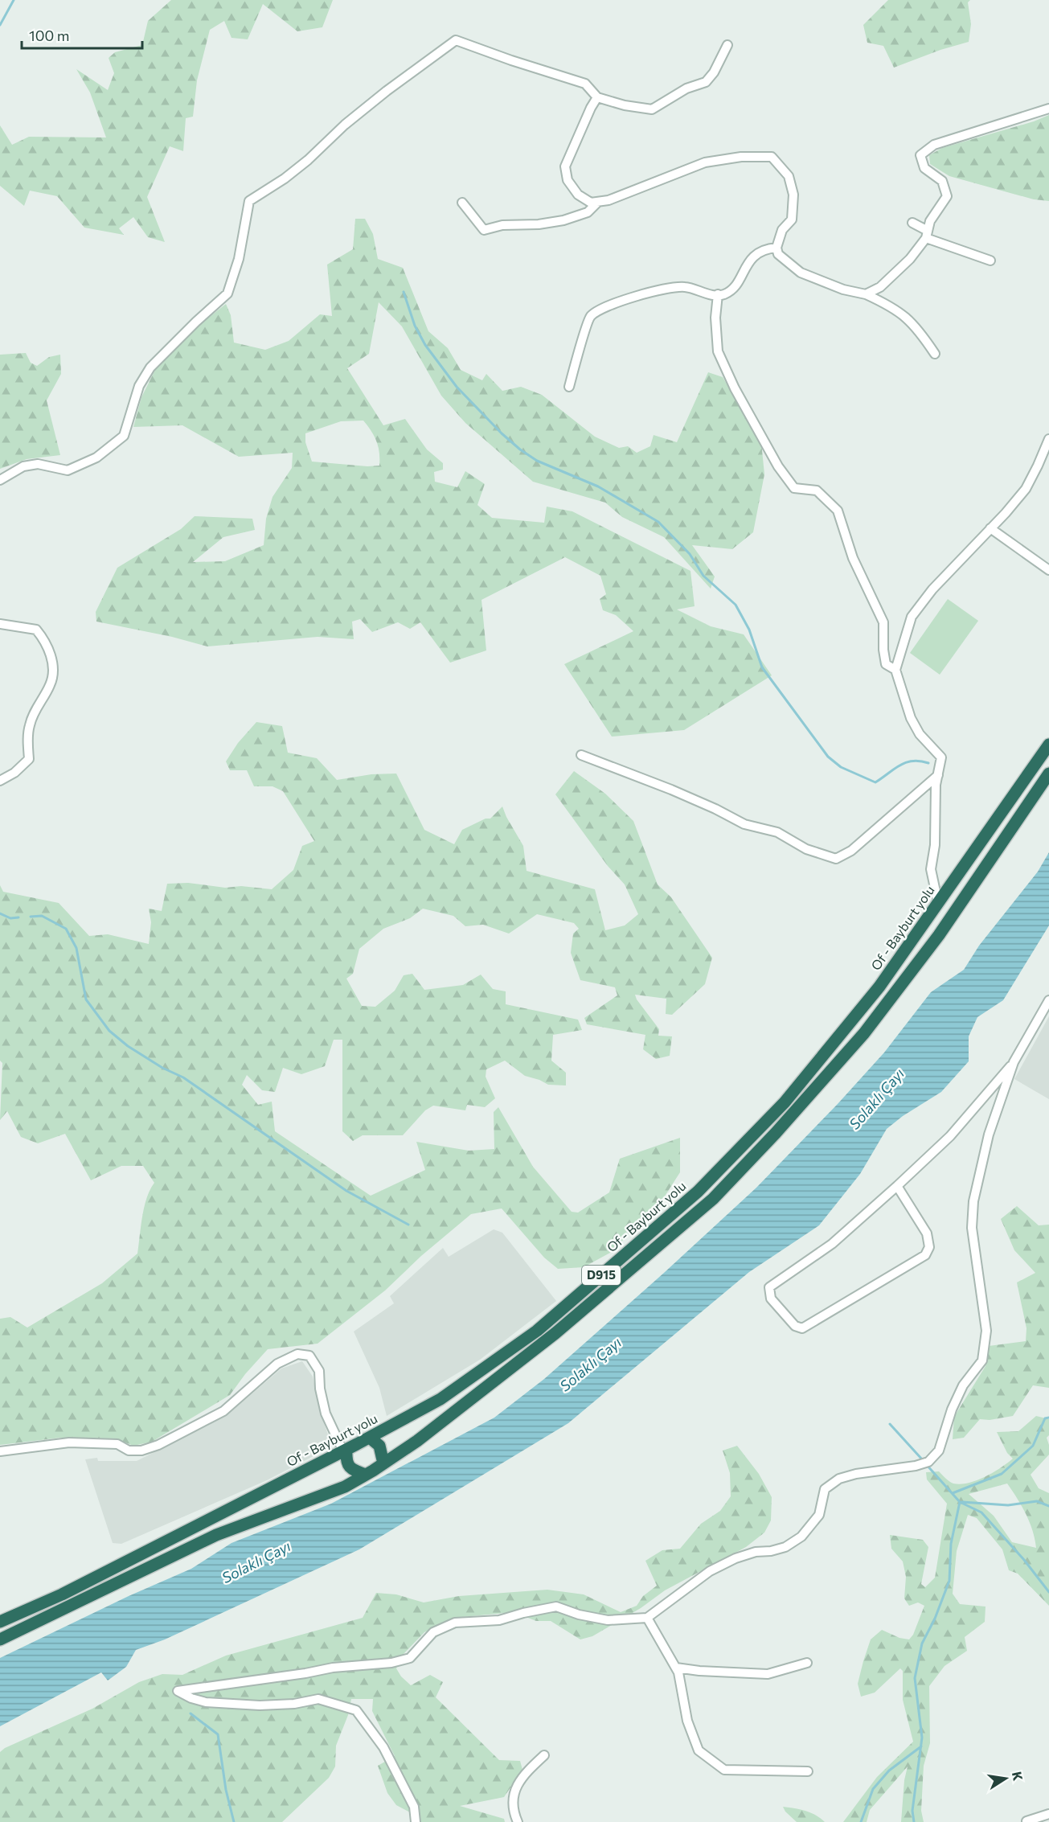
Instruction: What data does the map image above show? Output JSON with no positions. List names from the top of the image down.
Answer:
{
  "streets": {
    "highway": ["Of - Bayburt yolu", "D915"]
  },
  "crossings": [
    ["Of - Bayburt yolu", "D915"]
  ],
  "water": ["Solaklı Çayı"],
  "scale_bar": "100 m",
  "north": "right"
}
